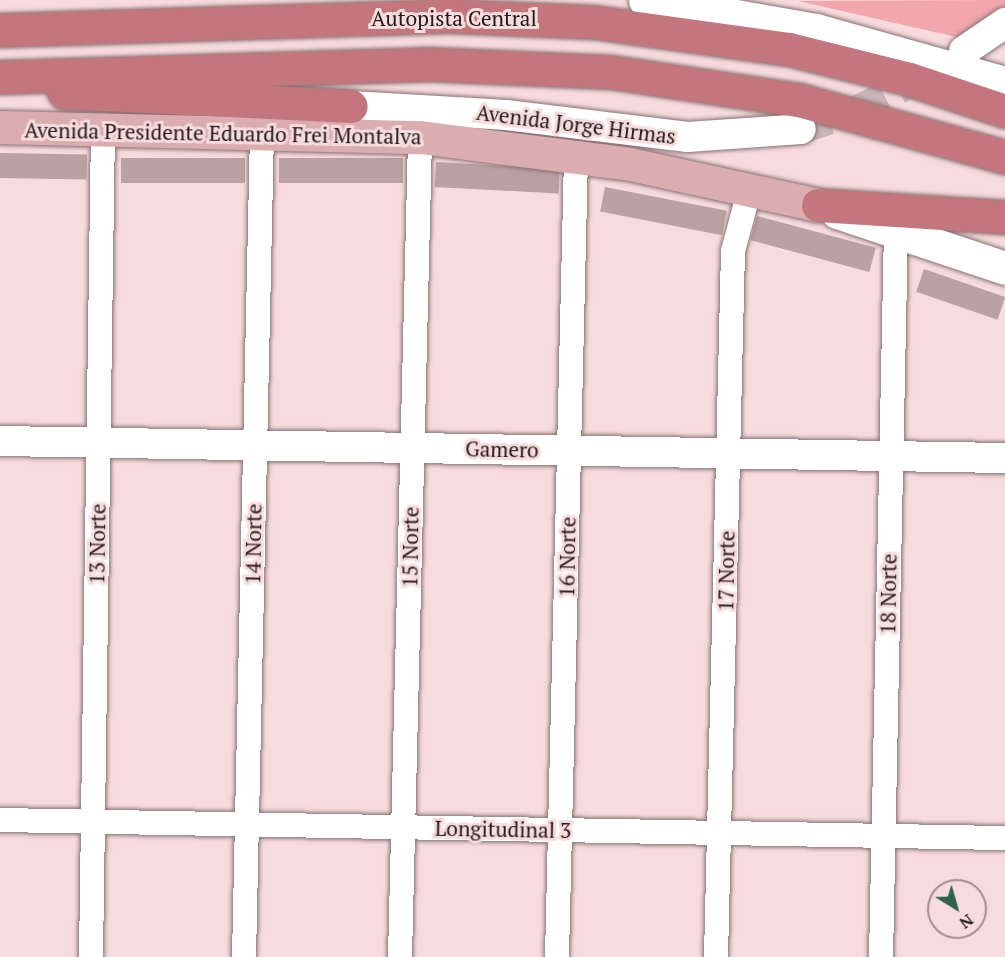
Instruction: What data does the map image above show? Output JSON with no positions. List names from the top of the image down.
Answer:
{
  "streets": {
    "highway": ["Autopista Central"],
    "main road": ["Avenida Presidente Eduardo Frei Montalva"],
    "street": [
      "Avenida Jorge Hirmas",
      "Gamero",
      "13 Norte",
      "14 Norte",
      "15 Norte",
      "16 Norte",
      "17 Norte",
      "18 Norte",
      "Longitudinal 3"
    ]
  },
  "crossings": [
    ["Avenida Presidente Eduardo Frei Montalva", "13 Norte"],
    ["Avenida Presidente Eduardo Frei Montalva", "14 Norte"],
    ["Avenida Presidente Eduardo Frei Montalva", "15 Norte"],
    ["Avenida Presidente Eduardo Frei Montalva", "16 Norte"],
    ["Avenida Presidente Eduardo Frei Montalva", "17 Norte"],
    ["Avenida Presidente Eduardo Frei Montalva", "18 Norte"],
    ["Gamero", "13 Norte"],
    ["Gamero", "14 Norte"],
    ["Gamero", "15 Norte"],
    ["Gamero", "16 Norte"],
    ["Gamero", "17 Norte"],
    ["Gamero", "18 Norte"],
    ["13 Norte", "Longitudinal 3"],
    ["14 Norte", "Longitudinal 3"],
    ["15 Norte", "Longitudinal 3"],
    ["16 Norte", "Longitudinal 3"],
    ["17 Norte", "Longitudinal 3"],
    ["18 Norte", "Longitudinal 3"]
  ],
  "north": "bottom right"
}
